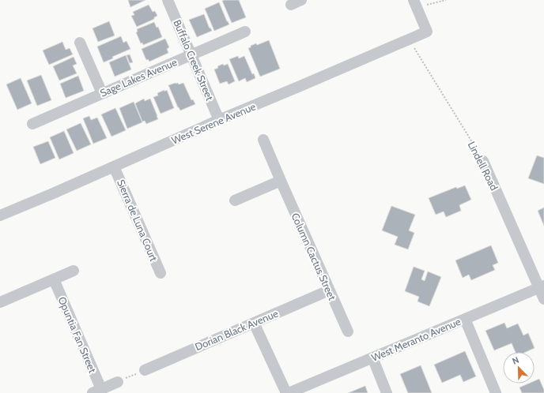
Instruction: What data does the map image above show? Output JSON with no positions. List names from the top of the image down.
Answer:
{
  "streets": {
    "street": [
      "Buffalo Creek Street",
      "Sage Lakes Avenue",
      "West Serene Avenue",
      "Lindell Road",
      "Sierra de Luna Court",
      "Column Cactus Street",
      "Dorian Black Avenue",
      "Opuntia Fan Street",
      "West Meranto Avenue"
    ]
  },
  "crossings": [
    ["Buffalo Creek Street", "Sage Lakes Avenue"],
    ["Buffalo Creek Street", "West Serene Avenue"],
    ["West Serene Avenue", "Lindell Road"],
    ["West Serene Avenue", "Sierra de Luna Court"],
    ["Lindell Road", "West Meranto Avenue"],
    ["Column Cactus Street", "Dorian Black Avenue"]
  ],
  "north": "top left"
}
